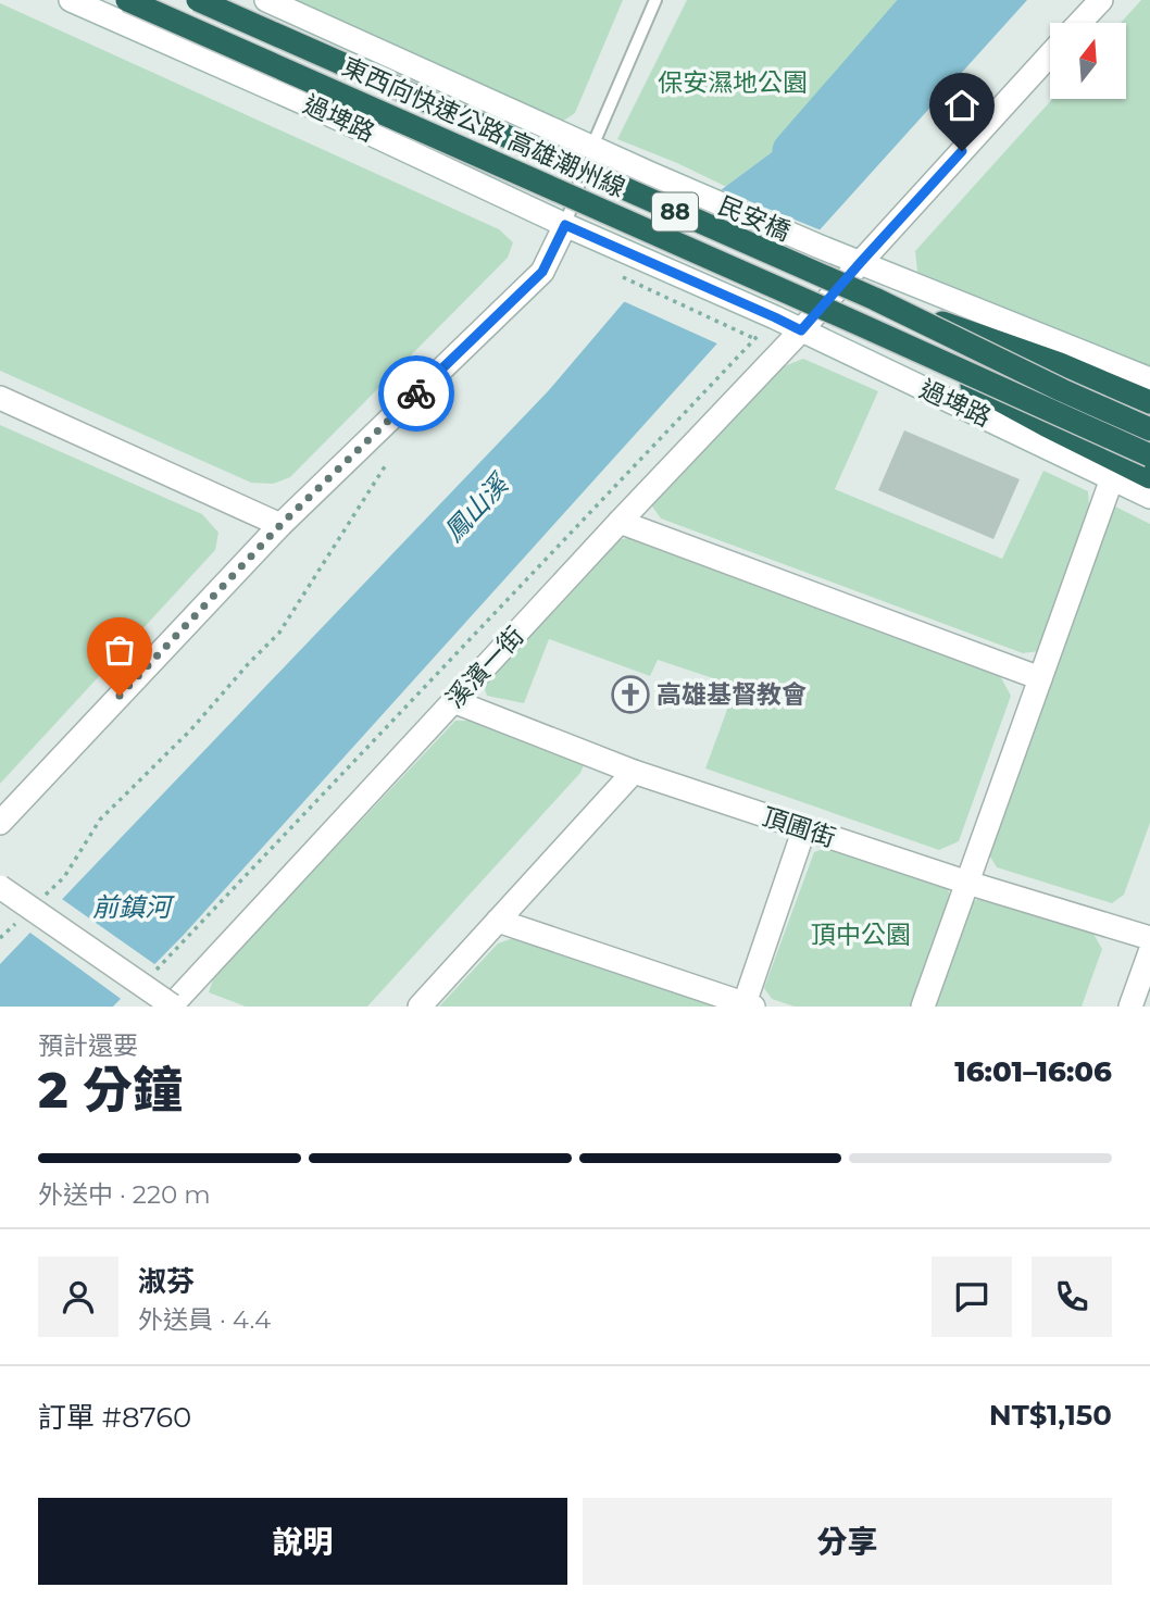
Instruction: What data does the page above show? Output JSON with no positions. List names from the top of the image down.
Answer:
{
  "streets": {
    "highway": ["東西向快速公路 高雄潮州線", "88"],
    "street": [
      "過埤路",
      "民安橋",
      "溪濱一街",
      "頂圃街"
    ]
  },
  "crossings": [
    ["過埤路", "溪濱一街"],
    ["民安橋", "溪濱一街"],
    ["溪濱一街", "頂圃街"]
  ],
  "water": ["鳳山溪", "前鎮河"],
  "parks": ["保安濕地公園", "頂中公園"],
  "places": {
    "church": ["高雄基督教會"]
  },
  "north": "top",
  "page": {
    "heading": ["2 分鐘", "預計還要", "16:01–16:06"],
    "panel": [
      "淑芬",
      "外送員 · 4.4",
      "訂單 #8760",
      "NT$1,150"
    ],
    "bar": "外送中 · 220 m",
    "buttons": ["說明", "分享"]
  }
}
